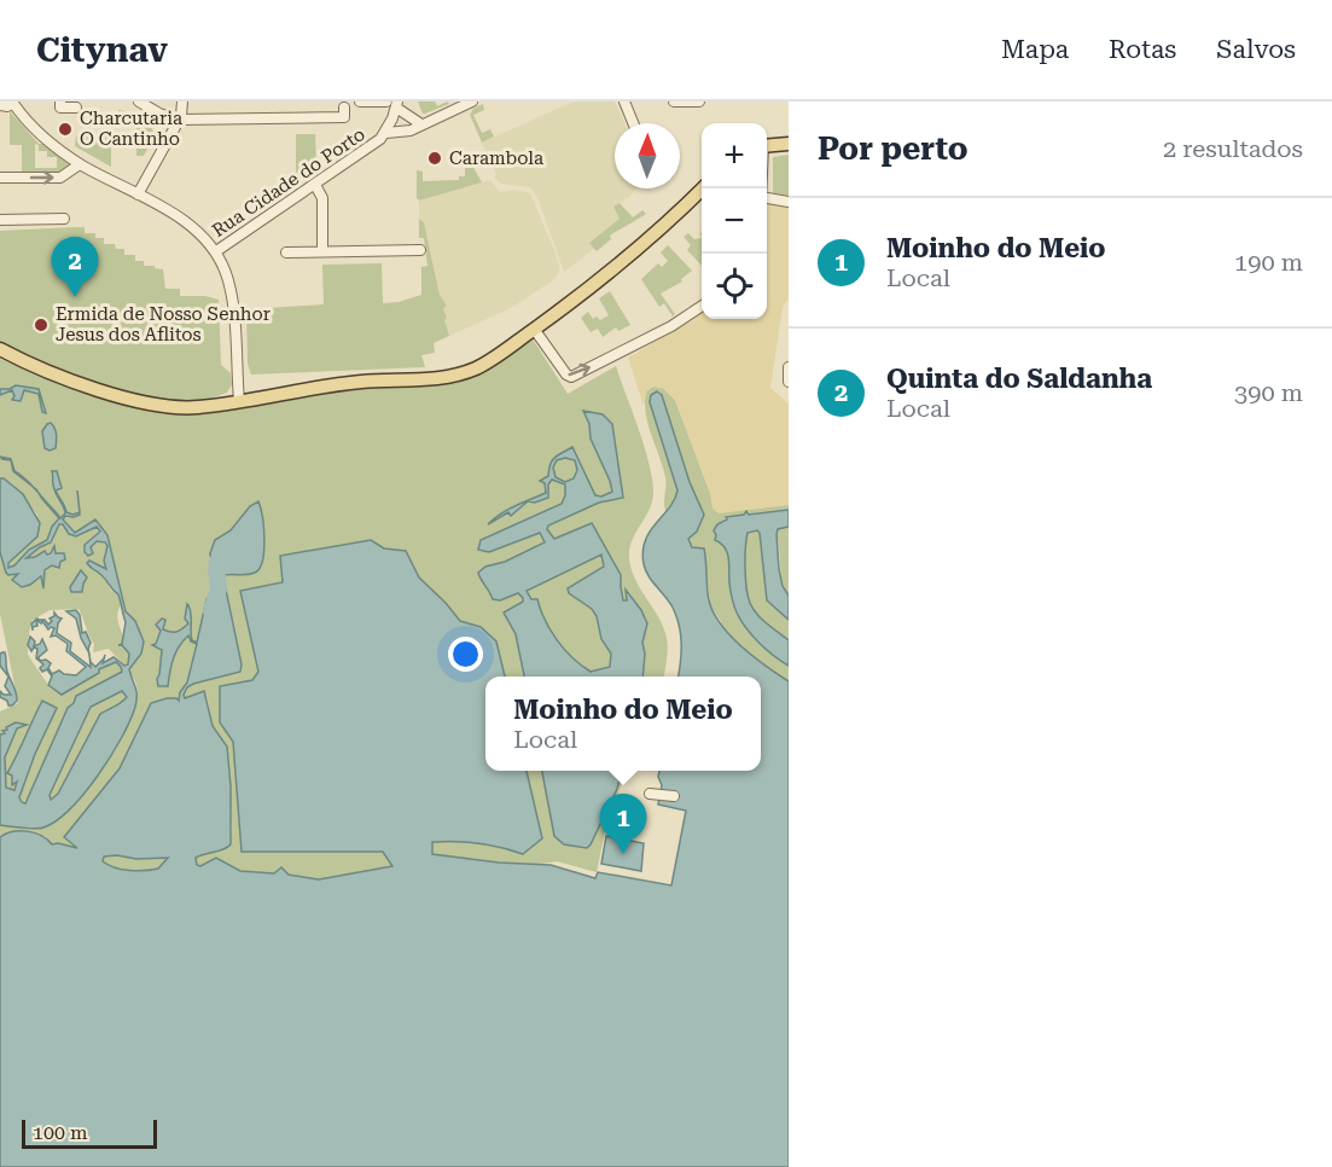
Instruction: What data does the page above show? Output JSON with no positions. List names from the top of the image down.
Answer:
{
  "streets": {
    "street": ["Rua Cidade do Porto"]
  },
  "places": ["Charcutaria O Cantinho", "Carambola", "Ermida de Nosso Senhor Jesus dos Aflitos"],
  "scale_bar": "100 m",
  "north": "top",
  "page": {
    "header": "Citynav",
    "nav": ["Mapa", "Rotas", "Salvos"],
    "heading": ["Por perto", "2 resultados"],
    "map_buttons": ["+", "−"],
    "list": [
      {
        "mark": "1",
        "name": "Moinho do Meio",
        "note": "Local",
        "value": "190 m"
      },
      {
        "mark": "2",
        "name": "Quinta do Saldanha",
        "note": "Local",
        "value": "390 m"
      }
    ],
    "pins": ["2", "1"],
    "popup": ["Moinho do Meio", "Local"],
    "scale": "100 m"
  }
}
